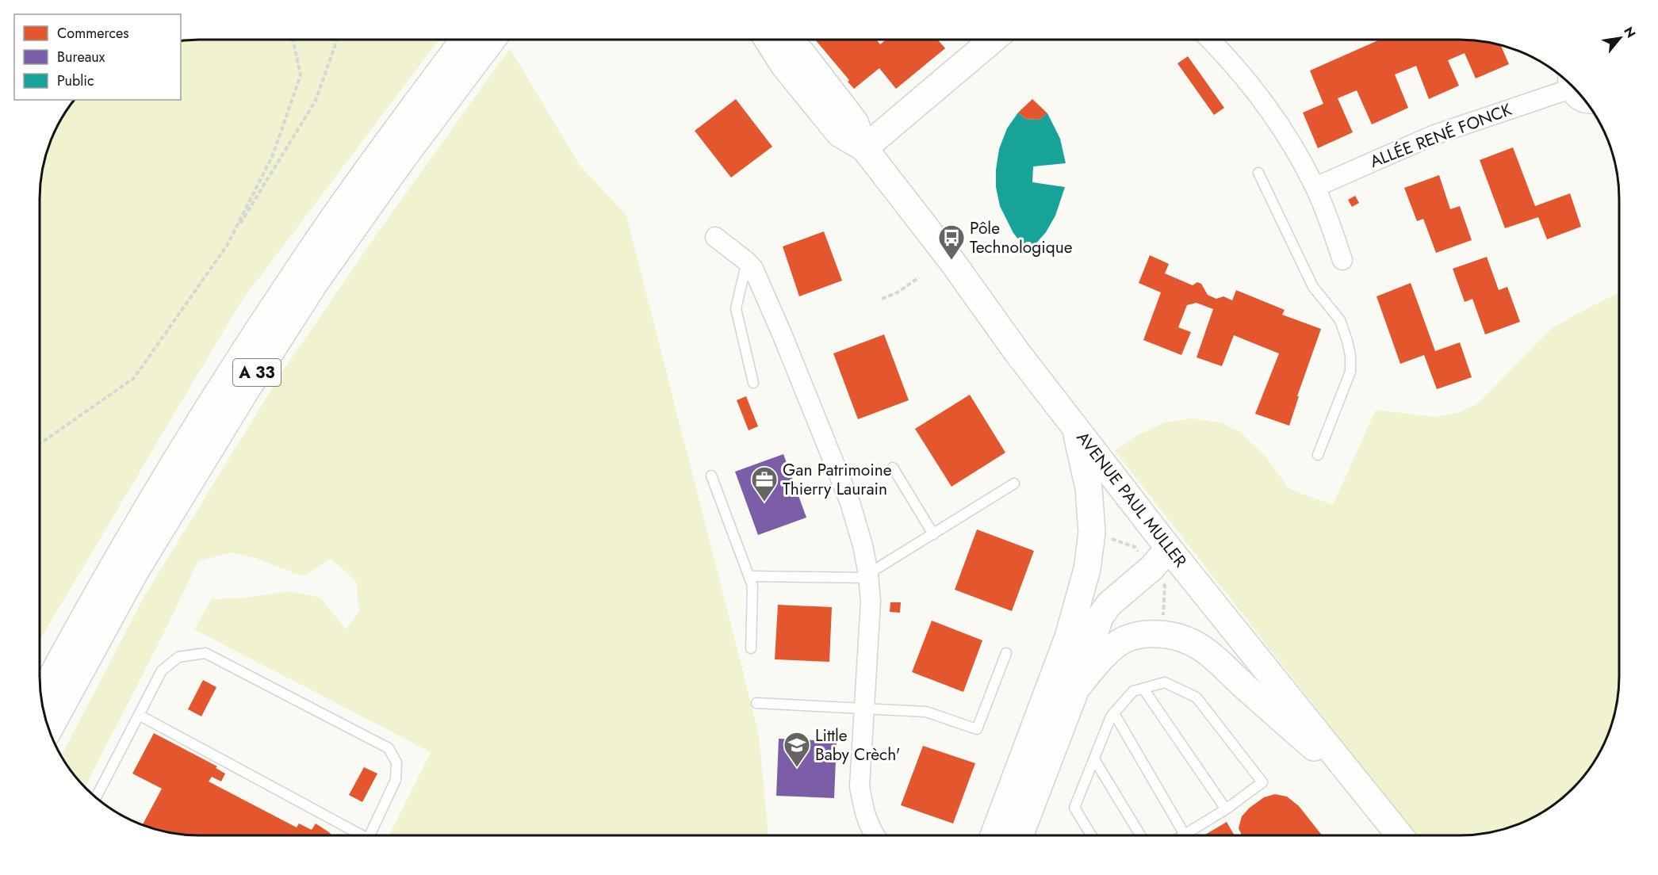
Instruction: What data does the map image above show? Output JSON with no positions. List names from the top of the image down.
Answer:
{
  "streets": {
    "main road": ["A 33", "AVENUE PAUL MULLER"],
    "street": ["ALLÉE RENÉ FONCK"]
  },
  "places": {
    "bus stop": ["Pôle Technologique"],
    "office": ["Gan Patrimoine Thierry Laurain"],
    "school or university": ["Little Baby Crèch'"]
  },
  "legend": ["Commerces", "Bureaux", "Public"],
  "north": "top right"
}
